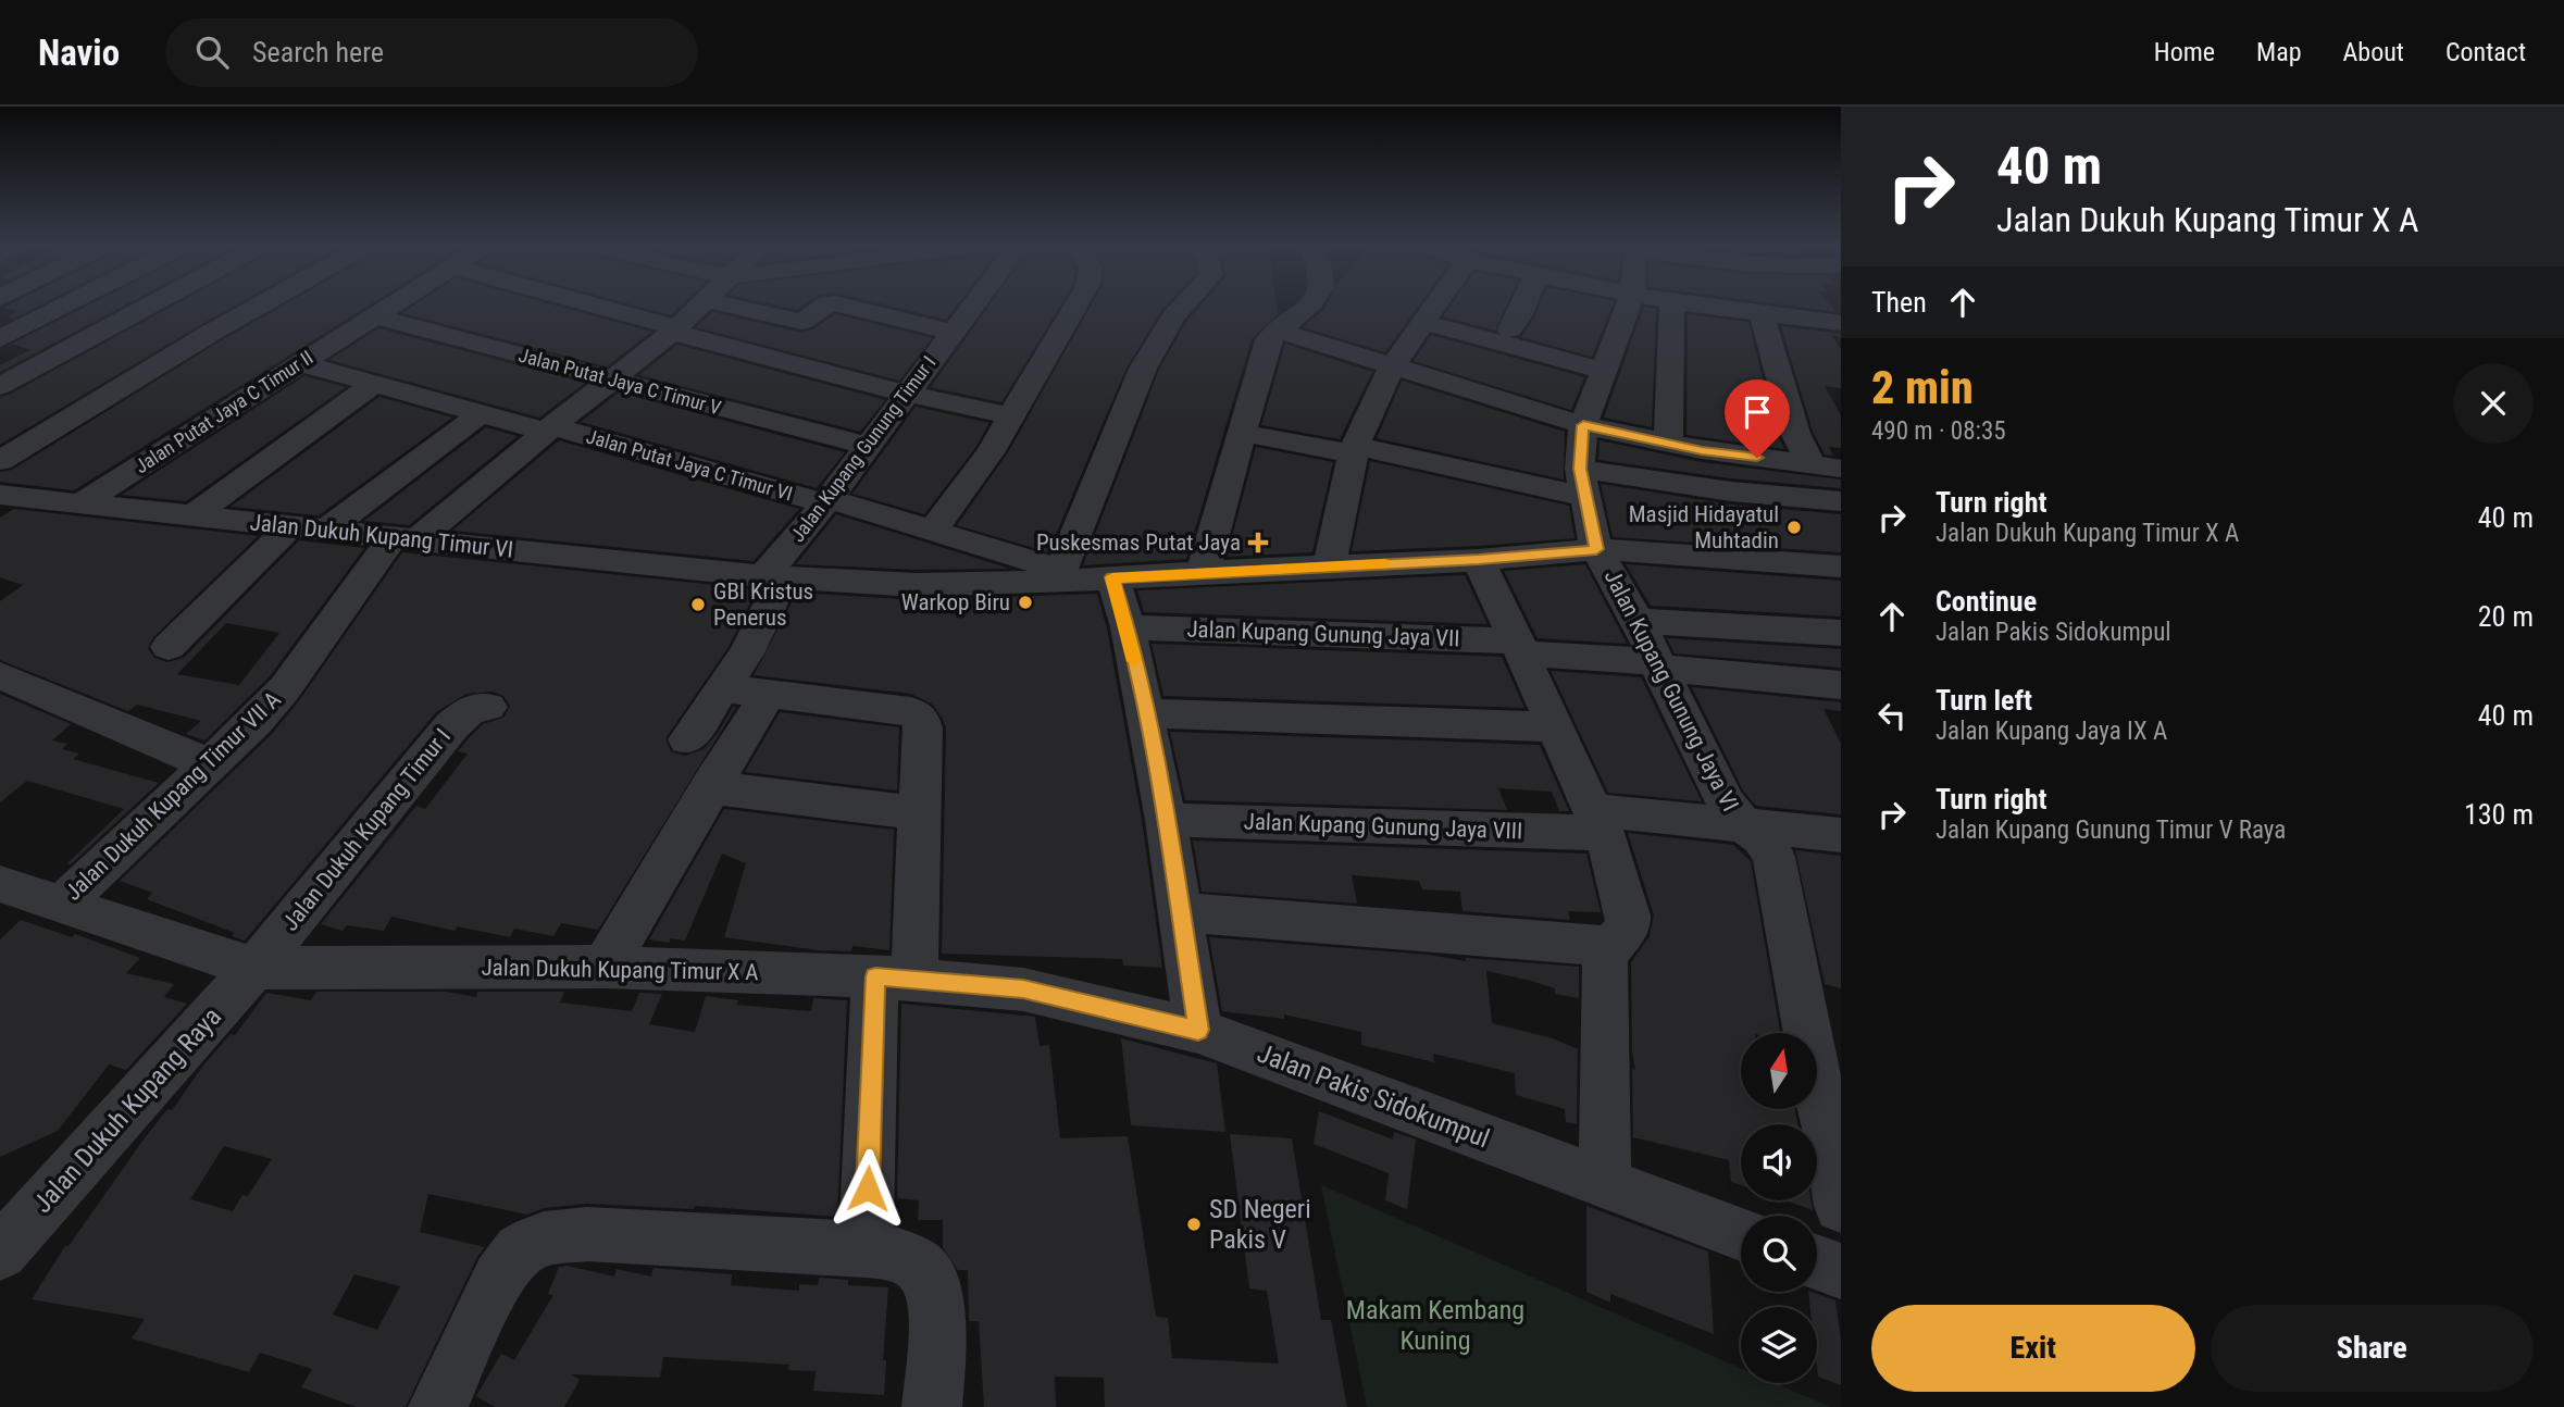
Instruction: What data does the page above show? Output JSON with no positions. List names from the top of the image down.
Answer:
{
  "streets": {
    "street": [
      "Jalan Putat Jaya C Timur V",
      "Jalan Putat Jaya C Timur II",
      "Jalan Kupang Gunung Timur I",
      "Jalan Putat Jaya C Timur VI",
      "Jalan Dukuh Kupang Timur VI",
      "Jalan Kupang Gunung Jaya VII",
      "Jalan Kupang Gunung Jaya VI",
      "Jalan Dukuh Kupang Timur VII A",
      "Jalan Kupang Gunung Jaya VIII",
      "Jalan Dukuh Kupang Timur I",
      "Jalan Dukuh Kupang Timur X A",
      "Jalan Pakis Sidokumpul",
      "Jalan Dukuh Kupang Raya"
    ]
  },
  "crossings": [
    ["Jalan Putat Jaya C Timur V", "Jalan Putat Jaya C Timur II"],
    ["Jalan Putat Jaya C Timur V", "Jalan Kupang Gunung Timur I"],
    ["Jalan Putat Jaya C Timur V", "Jalan Dukuh Kupang Timur VII A"],
    ["Jalan Putat Jaya C Timur II", "Jalan Putat Jaya C Timur VI"],
    ["Jalan Putat Jaya C Timur II", "Jalan Dukuh Kupang Timur VI"],
    ["Jalan Kupang Gunung Timur I", "Jalan Putat Jaya C Timur VI"],
    ["Jalan Kupang Gunung Timur I", "Jalan Dukuh Kupang Timur VI"],
    ["Jalan Putat Jaya C Timur VI", "Jalan Dukuh Kupang Timur VI"],
    ["Jalan Putat Jaya C Timur VI", "Jalan Dukuh Kupang Timur VII A"],
    ["Jalan Dukuh Kupang Timur VI", "Jalan Kupang Gunung Jaya VI"],
    ["Jalan Dukuh Kupang Timur VI", "Jalan Dukuh Kupang Timur VII A"],
    ["Jalan Kupang Gunung Jaya VII", "Jalan Kupang Gunung Jaya VI"],
    ["Jalan Kupang Gunung Jaya VI", "Jalan Kupang Gunung Jaya VIII"],
    ["Jalan Dukuh Kupang Timur VII A", "Jalan Dukuh Kupang Timur X A"],
    ["Jalan Dukuh Kupang Timur I", "Jalan Dukuh Kupang Timur X A"],
    ["Jalan Dukuh Kupang Timur I", "Jalan Dukuh Kupang Raya"],
    ["Jalan Dukuh Kupang Timur X A", "Jalan Pakis Sidokumpul"],
    ["Jalan Dukuh Kupang Timur X A", "Jalan Dukuh Kupang Raya"]
  ],
  "parks": ["Makam Kembang Kuning"],
  "places": {
    "other": [
      "Masjid Hidayatul Muhtadin",
      "Warkop Biru",
      "GBI Kristus Penerus",
      "SD Negeri Pakis V"
    ],
    "health": ["Puskesmas Putat Jaya"]
  },
  "north": "top",
  "page": {
    "header": "Navio",
    "search": "Search here",
    "nav": [
      "Home",
      "Map",
      "About",
      "Contact"
    ],
    "turn": ["40 m", "Jalan Dukuh Kupang Timur X A"],
    "then": "Then",
    "heading": ["2 min", "490 m · 08:35"],
    "list": [
      {
        "name": "Turn right",
        "note": "Jalan Dukuh Kupang Timur X A",
        "value": "40 m"
      },
      {
        "name": "Continue",
        "note": "Jalan Pakis Sidokumpul",
        "value": "20 m"
      },
      {
        "name": "Turn left",
        "note": "Jalan Kupang Jaya IX A",
        "value": "40 m"
      },
      {
        "name": "Turn right",
        "note": "Jalan Kupang Gunung Timur V Raya",
        "value": "130 m"
      }
    ],
    "buttons": ["Exit", "Share"]
  }
}
